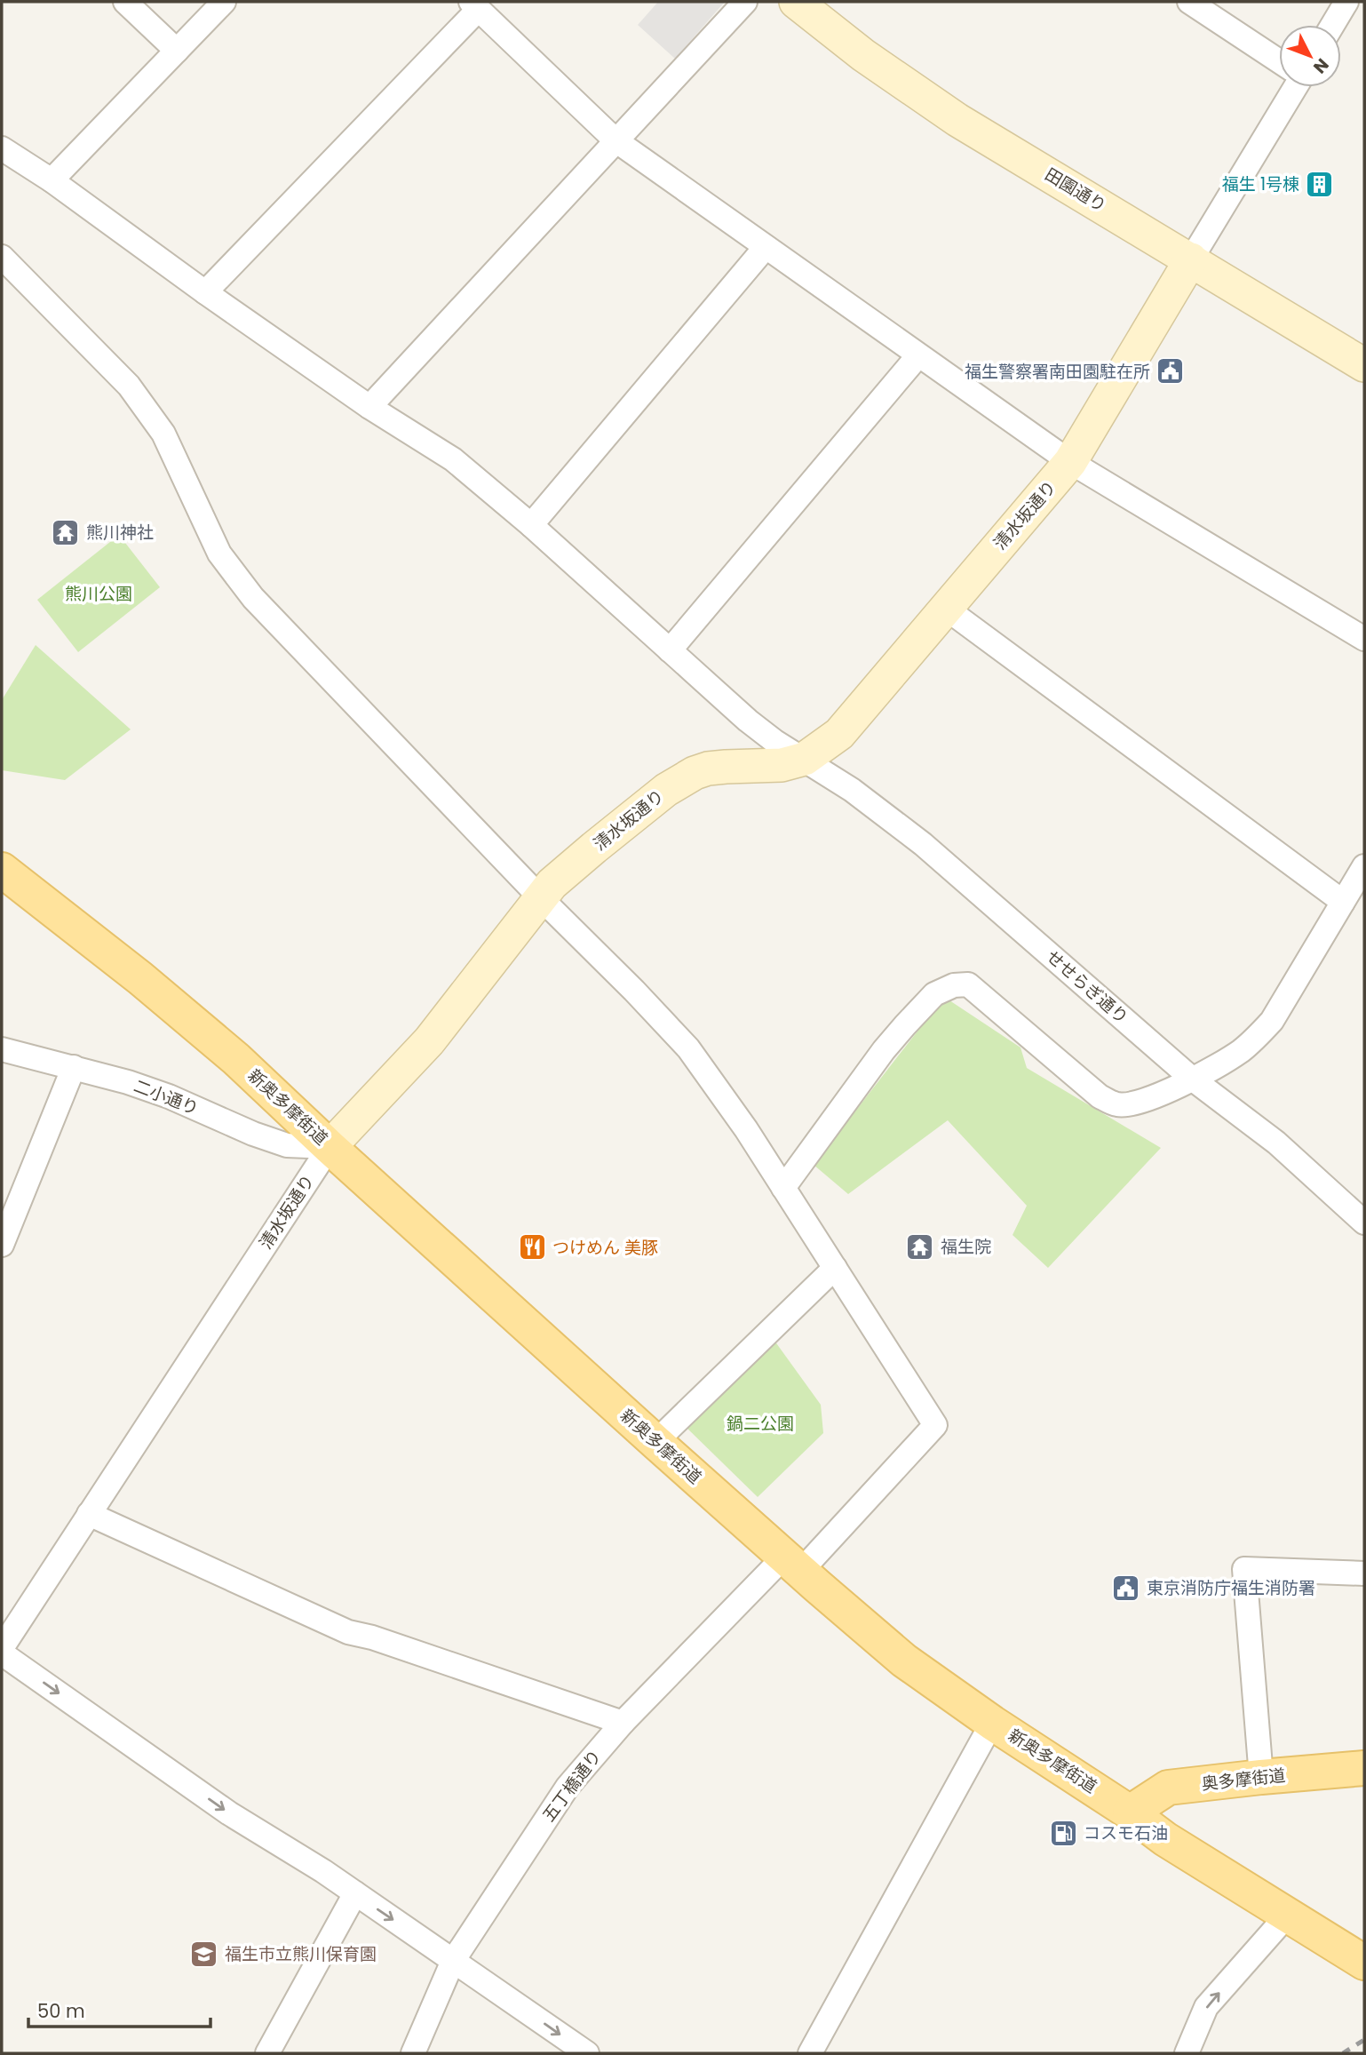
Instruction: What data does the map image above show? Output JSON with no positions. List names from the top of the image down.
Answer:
{
  "streets": {
    "main road": ["新奥多摩街道", "奥多摩街道"],
    "street": [
      "田園通り",
      "清水坂通り",
      "せせらぎ通り",
      "二小通り",
      "五丁橋通り"
    ]
  },
  "crossings": [
    ["田園通り", "清水坂通り"],
    ["清水坂通り", "せせらぎ通り"],
    ["清水坂通り", "二小通り"],
    ["清水坂通り", "新奥多摩街道"],
    ["二小通り", "新奥多摩街道"],
    ["新奥多摩街道", "奥多摩街道"],
    ["新奥多摩街道", "五丁橋通り"]
  ],
  "parks": ["熊川公園", "鍋二公園"],
  "places": {
    "building": ["福生 1号棟"],
    "public building": ["福生警察署南田園駐在所", "東京消防庁福生消防署"],
    "temple": ["熊川神社", "福生院"],
    "restaurant": ["つけめん 美豚"],
    "fuel station": ["コスモ石油"],
    "school or university": ["福生市立熊川保育園"]
  },
  "scale_bar": "50 m",
  "north": "bottom right"
}
